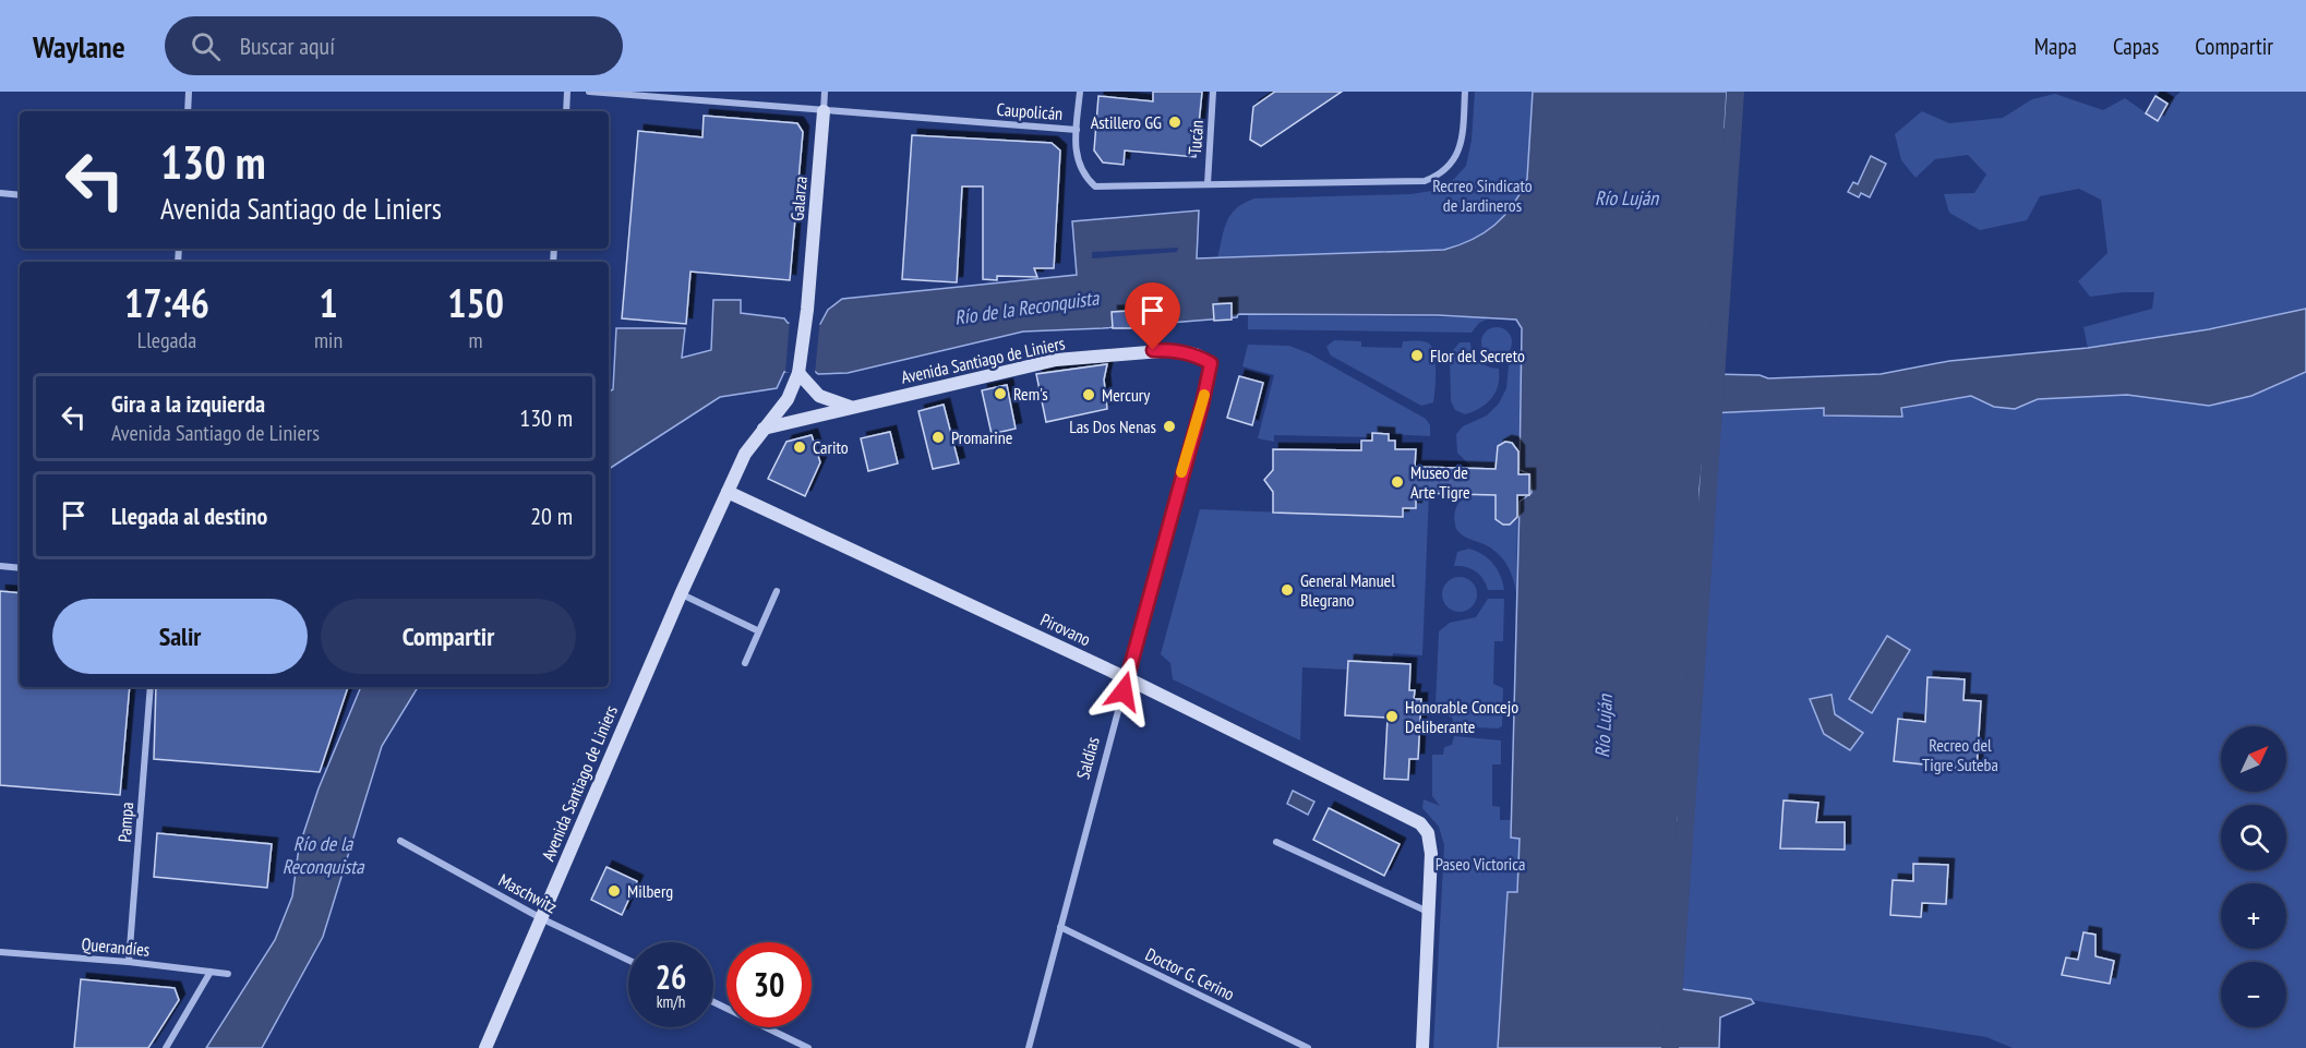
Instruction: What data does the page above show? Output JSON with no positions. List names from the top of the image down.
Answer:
{
  "streets": {
    "street": [
      "Caupolicán",
      "Tucán",
      "Galarza",
      "Avenida Santiago de Liniers",
      "Pirovano",
      "Saldías",
      "Pampa",
      "Maschwitz",
      "Querandíes",
      "Doctor G. Cerino"
    ]
  },
  "crossings": [
    ["Caupolicán", "Galarza"],
    ["Galarza", "Avenida Santiago de Liniers"],
    ["Avenida Santiago de Liniers", "Pirovano"],
    ["Avenida Santiago de Liniers", "Saldías"],
    ["Avenida Santiago de Liniers", "Maschwitz"],
    ["Pirovano", "Saldías"],
    ["Saldías", "Doctor G. Cerino"],
    ["Pampa", "Querandíes"]
  ],
  "water": ["Río Luján", "Río de la Reconquista"],
  "parks": ["Recreo Sindicato de Jardineros", "Recreo del Tigre Suteba", "Paseo Victorica"],
  "places": [
    "Astillero GG",
    "Flor del Secreto",
    "Rem's",
    "Mercury",
    "Las Dos Nenas",
    "Promarine",
    "Carito",
    "Museo de Arte Tigre",
    "General Manuel Blegrano",
    "Honorable Concejo Deliberante",
    "Milberg"
  ],
  "north": "top right",
  "page": {
    "header": "Waylane",
    "search": "Buscar aquí",
    "nav": ["Mapa", "Capas", "Compartir"],
    "turn": ["130 m", "Avenida Santiago de Liniers"],
    "eta": [
      "17:46",
      "Llegada",
      "1",
      "min",
      "150",
      "m"
    ],
    "list": [
      {
        "name": "Gira a la izquierda",
        "note": "Avenida Santiago de Liniers",
        "value": "130 m"
      },
      {
        "name": "Llegada al destino",
        "value": "20 m"
      }
    ],
    "buttons": ["Salir", "Compartir"],
    "map_buttons": ["+", "−"],
    "speed": "26 km/h",
    "limit": "30"
  }
}
